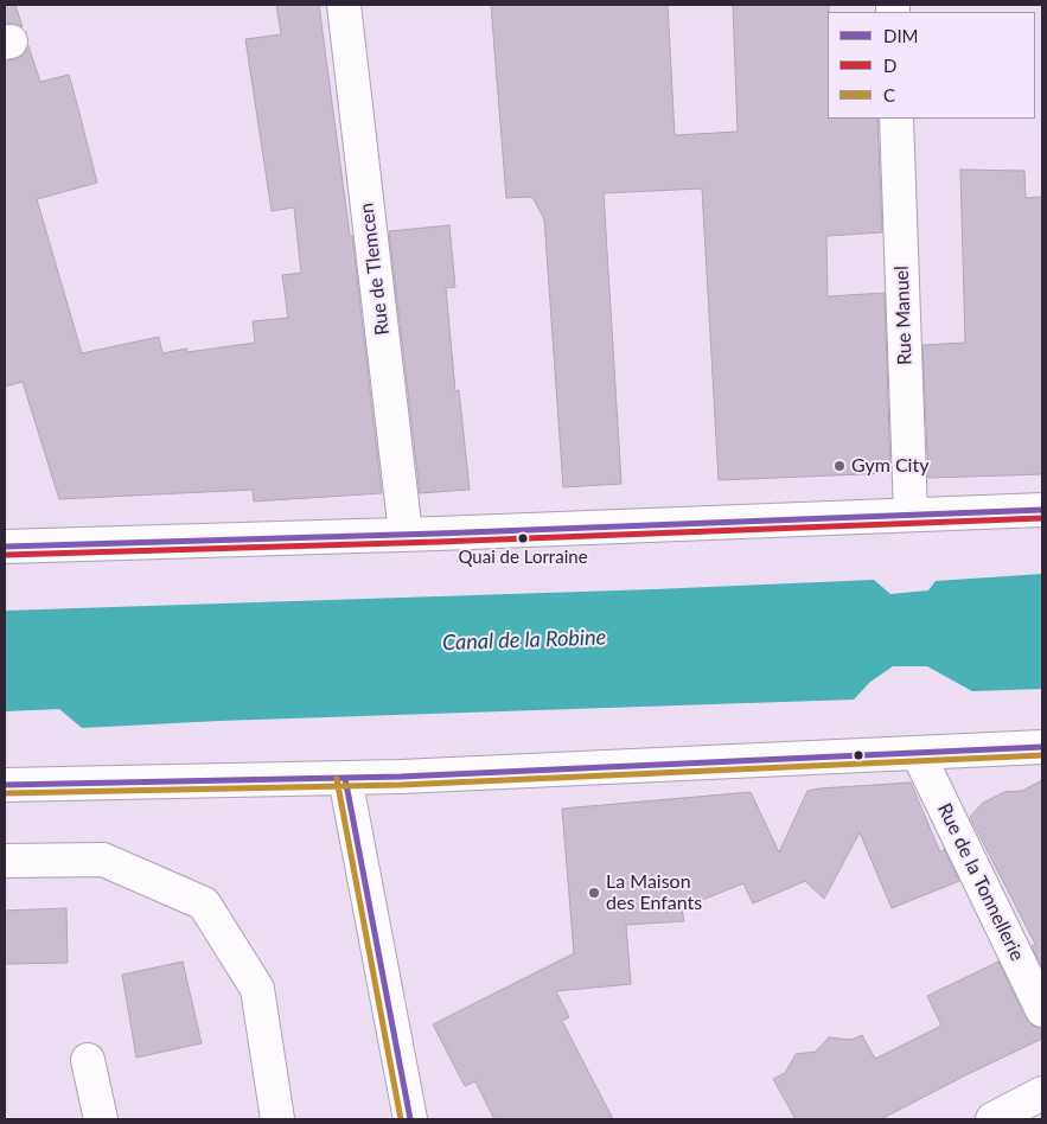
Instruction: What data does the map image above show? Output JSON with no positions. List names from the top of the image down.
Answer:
{
  "streets": {
    "street": ["Rue de Tlemcen", "Rue Manuel", "Rue de la Tonnellerie"]
  },
  "water": ["Canal de la Robine"],
  "places": ["Gym City", "Quai de Lorraine", "La Maison des Enfants"],
  "lines": ["transit line DIM", "transit line D", "transit line C"],
  "legend": ["DIM", "D", "C"]
}
